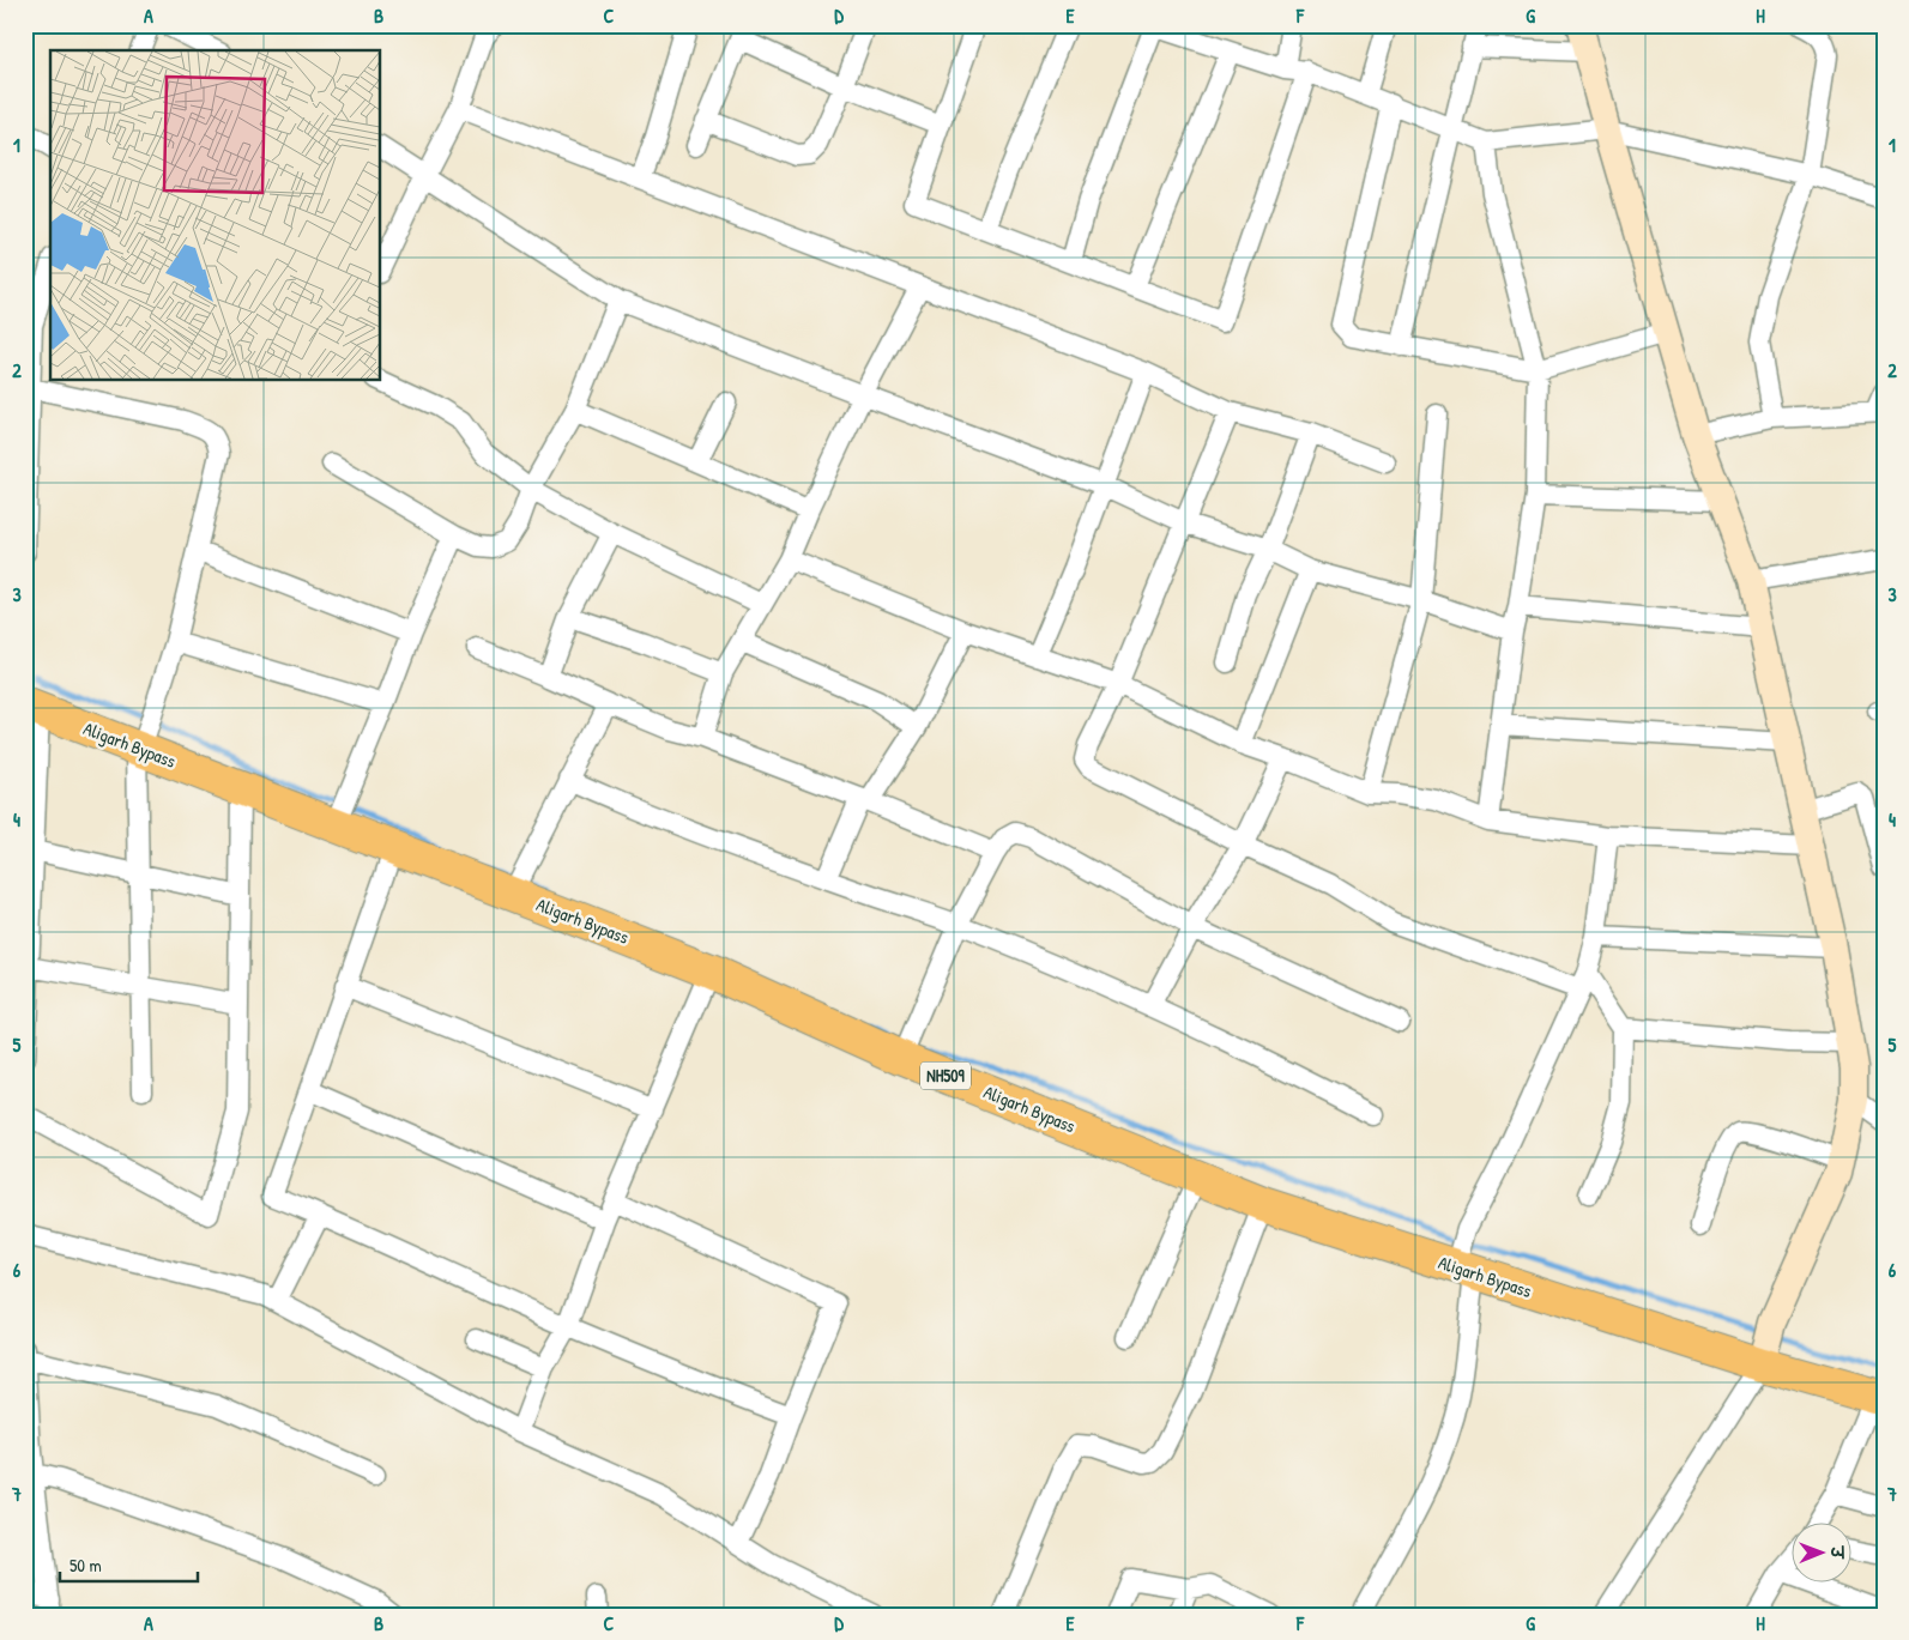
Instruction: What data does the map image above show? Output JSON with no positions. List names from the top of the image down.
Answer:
{
  "streets": {
    "highway": ["Aligarh Bypass", "NH509"]
  },
  "scale_bar": "50 m",
  "north": "right",
  "grid": {
    "columns": [
      "A",
      "B",
      "C",
      "D",
      "E",
      "F",
      "G",
      "H"
    ],
    "rows": [
      "1",
      "2",
      "3",
      "4",
      "5",
      "6",
      "7"
    ]
  }
}
